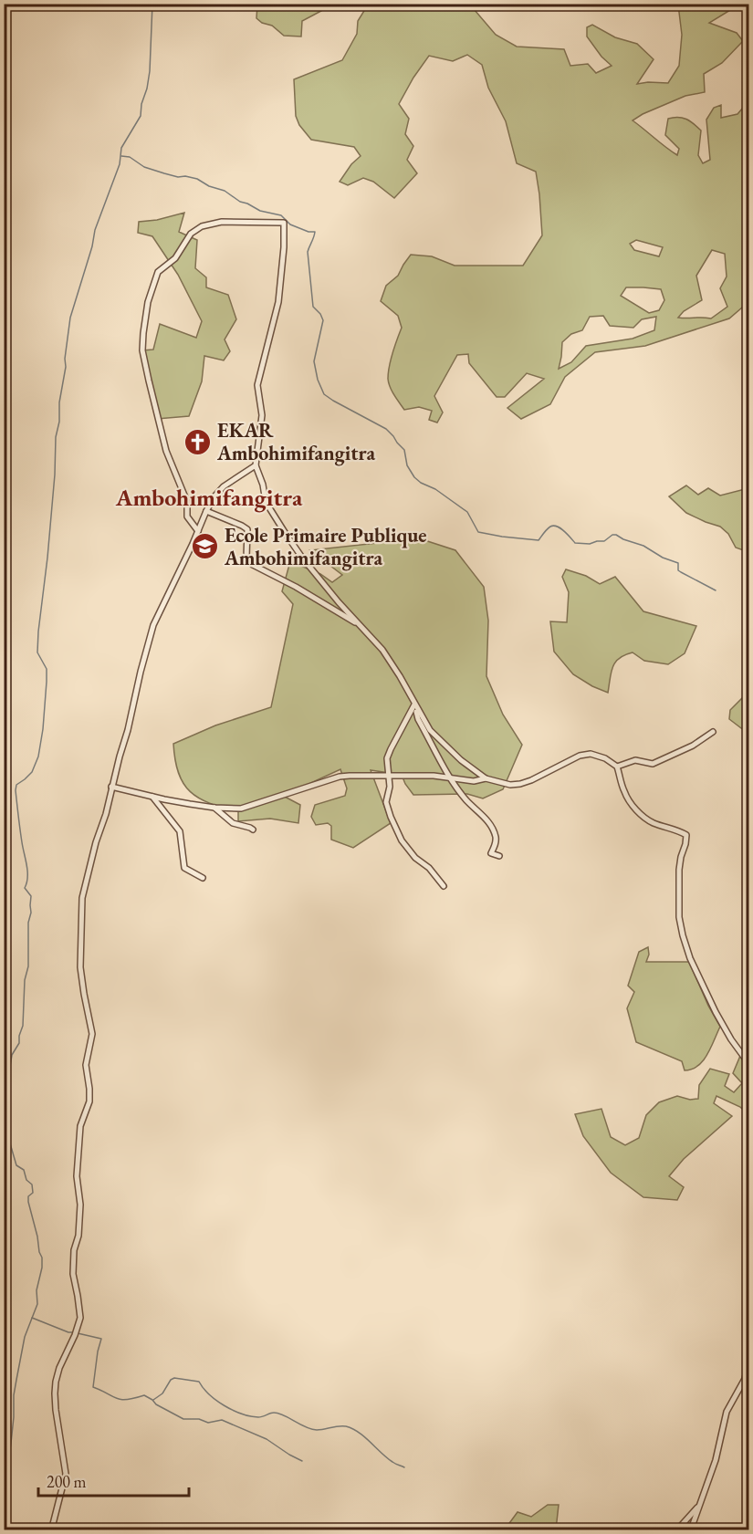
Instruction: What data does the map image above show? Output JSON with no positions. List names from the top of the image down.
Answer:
{
  "districts": ["Ambohimifangitra"],
  "places": {
    "church": ["EKAR Ambohimifangitra"],
    "school or university": ["Ecole Primaire Publique Ambohimifangitra"]
  },
  "scale_bar": "200 m"
}
